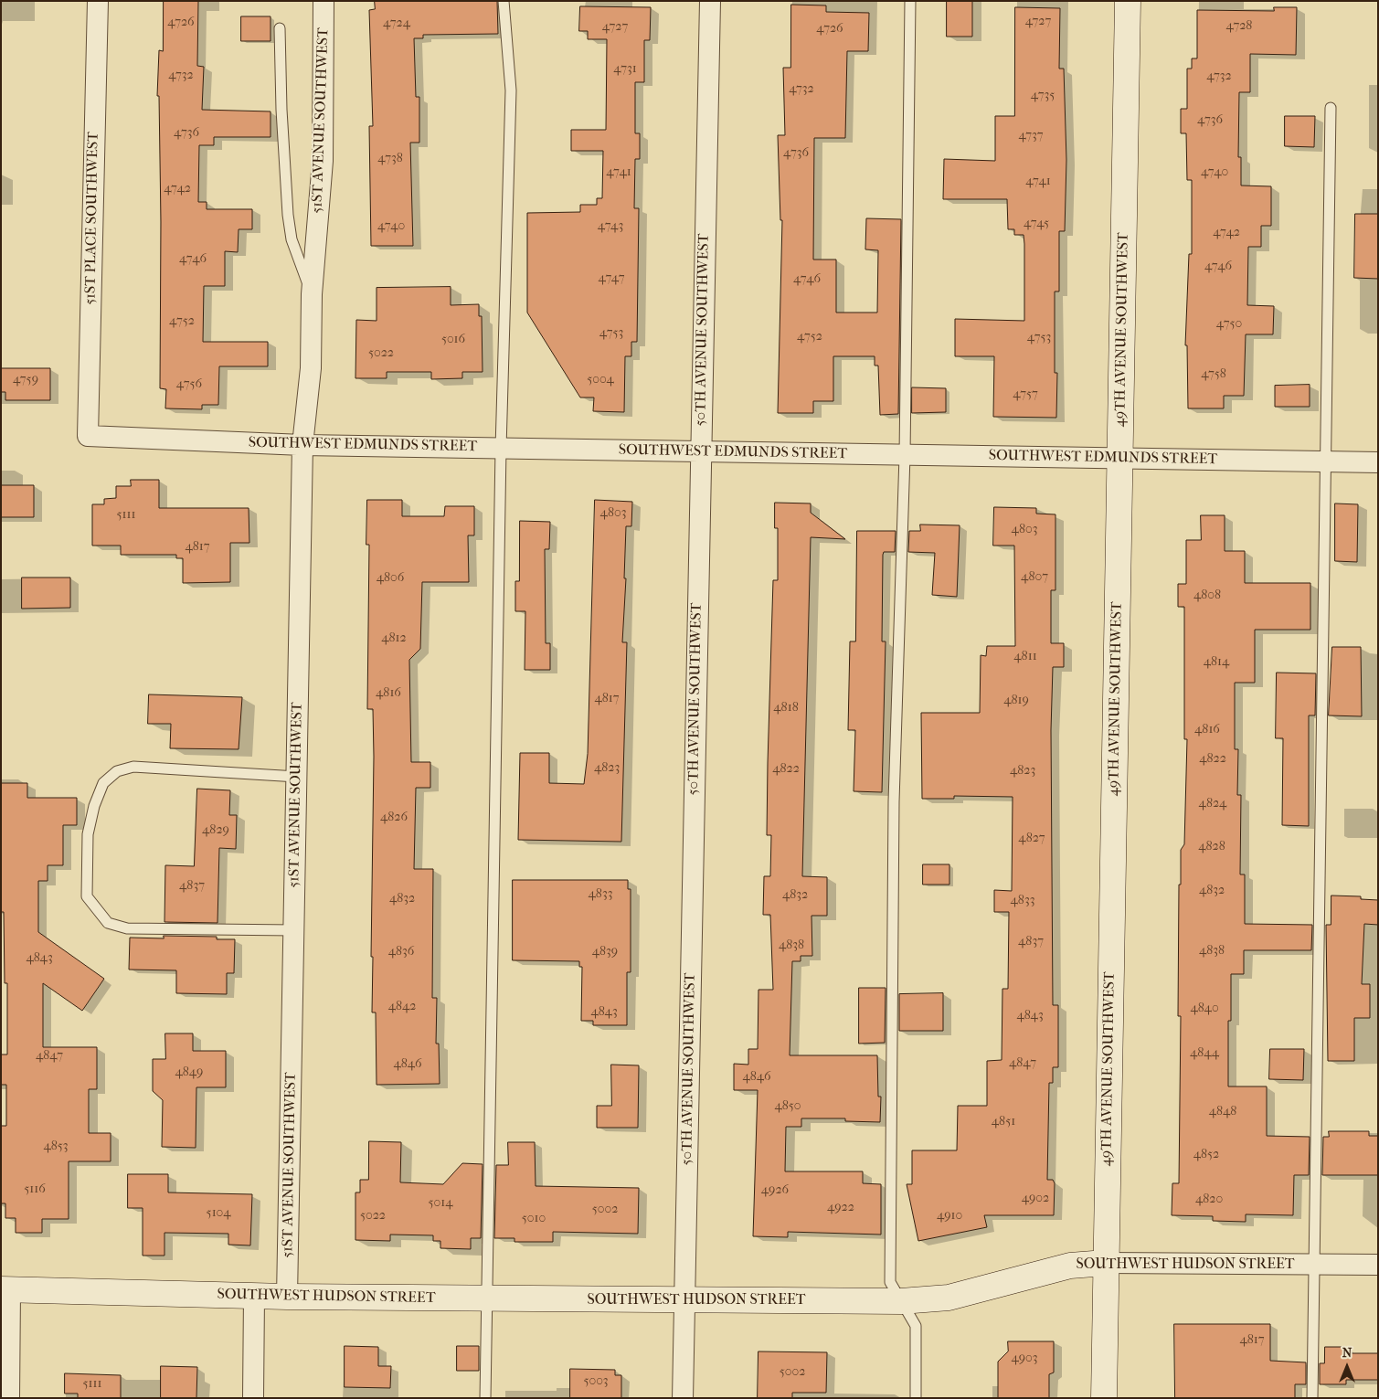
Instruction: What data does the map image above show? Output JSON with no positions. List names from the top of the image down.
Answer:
{
  "streets": {
    "street": [
      "51ST AVENUE SOUTHWEST",
      "51ST PLACE SOUTHWEST",
      "50TH AVENUE SOUTHWEST",
      "49TH AVENUE SOUTHWEST",
      "SOUTHWEST EDMUNDS STREET",
      "SOUTHWEST HUDSON STREET"
    ]
  },
  "crossings": [
    ["51ST AVENUE SOUTHWEST", "SOUTHWEST EDMUNDS STREET"],
    ["51ST AVENUE SOUTHWEST", "SOUTHWEST HUDSON STREET"],
    ["51ST PLACE SOUTHWEST", "SOUTHWEST EDMUNDS STREET"],
    ["50TH AVENUE SOUTHWEST", "SOUTHWEST EDMUNDS STREET"],
    ["50TH AVENUE SOUTHWEST", "SOUTHWEST HUDSON STREET"],
    ["49TH AVENUE SOUTHWEST", "SOUTHWEST EDMUNDS STREET"],
    ["49TH AVENUE SOUTHWEST", "SOUTHWEST HUDSON STREET"]
  ],
  "house_numbers": [
    "4727",
    "4726",
    "4724",
    "4728",
    "4727",
    "4726",
    "4731",
    "4732",
    "4732",
    "4732",
    "4735",
    "4736",
    "4736",
    "4737",
    "4736",
    "4738",
    "4741",
    "4740",
    "4741",
    "4742",
    "4745",
    "4740",
    "4743",
    "4742",
    "4746",
    "4746",
    "4747",
    "4746",
    "4752",
    "4750",
    "4753",
    "4752",
    "4753",
    "5016",
    "5022",
    "4758",
    "4759",
    "5004",
    "4756",
    "4757",
    "4803",
    "5111",
    "4803",
    "4817",
    "4807",
    "4806",
    "4808",
    "4812",
    "4811",
    "4814",
    "4816",
    "4817",
    "4819",
    "4818",
    "4816",
    "4822",
    "4823",
    "4822",
    "4823",
    "4824",
    "4826",
    "4829",
    "4827",
    "4828",
    "4837",
    "4832",
    "4833",
    "4832",
    "4832",
    "4833",
    "4837",
    "4838",
    "4838",
    "4836",
    "4839",
    "4843",
    "4842",
    "4840",
    "4843",
    "4843",
    "4844",
    "4847",
    "4847",
    "4846",
    "4849",
    "4846",
    "4850",
    "4848",
    "4851",
    "4853",
    "4852",
    "5116",
    "4926",
    "4902",
    "4820",
    "5014",
    "4922",
    "5002",
    "5104",
    "5022",
    "4910",
    "5010",
    "4817",
    "4903",
    "5002",
    "5003",
    "5111"
  ],
  "north": "top"
}
